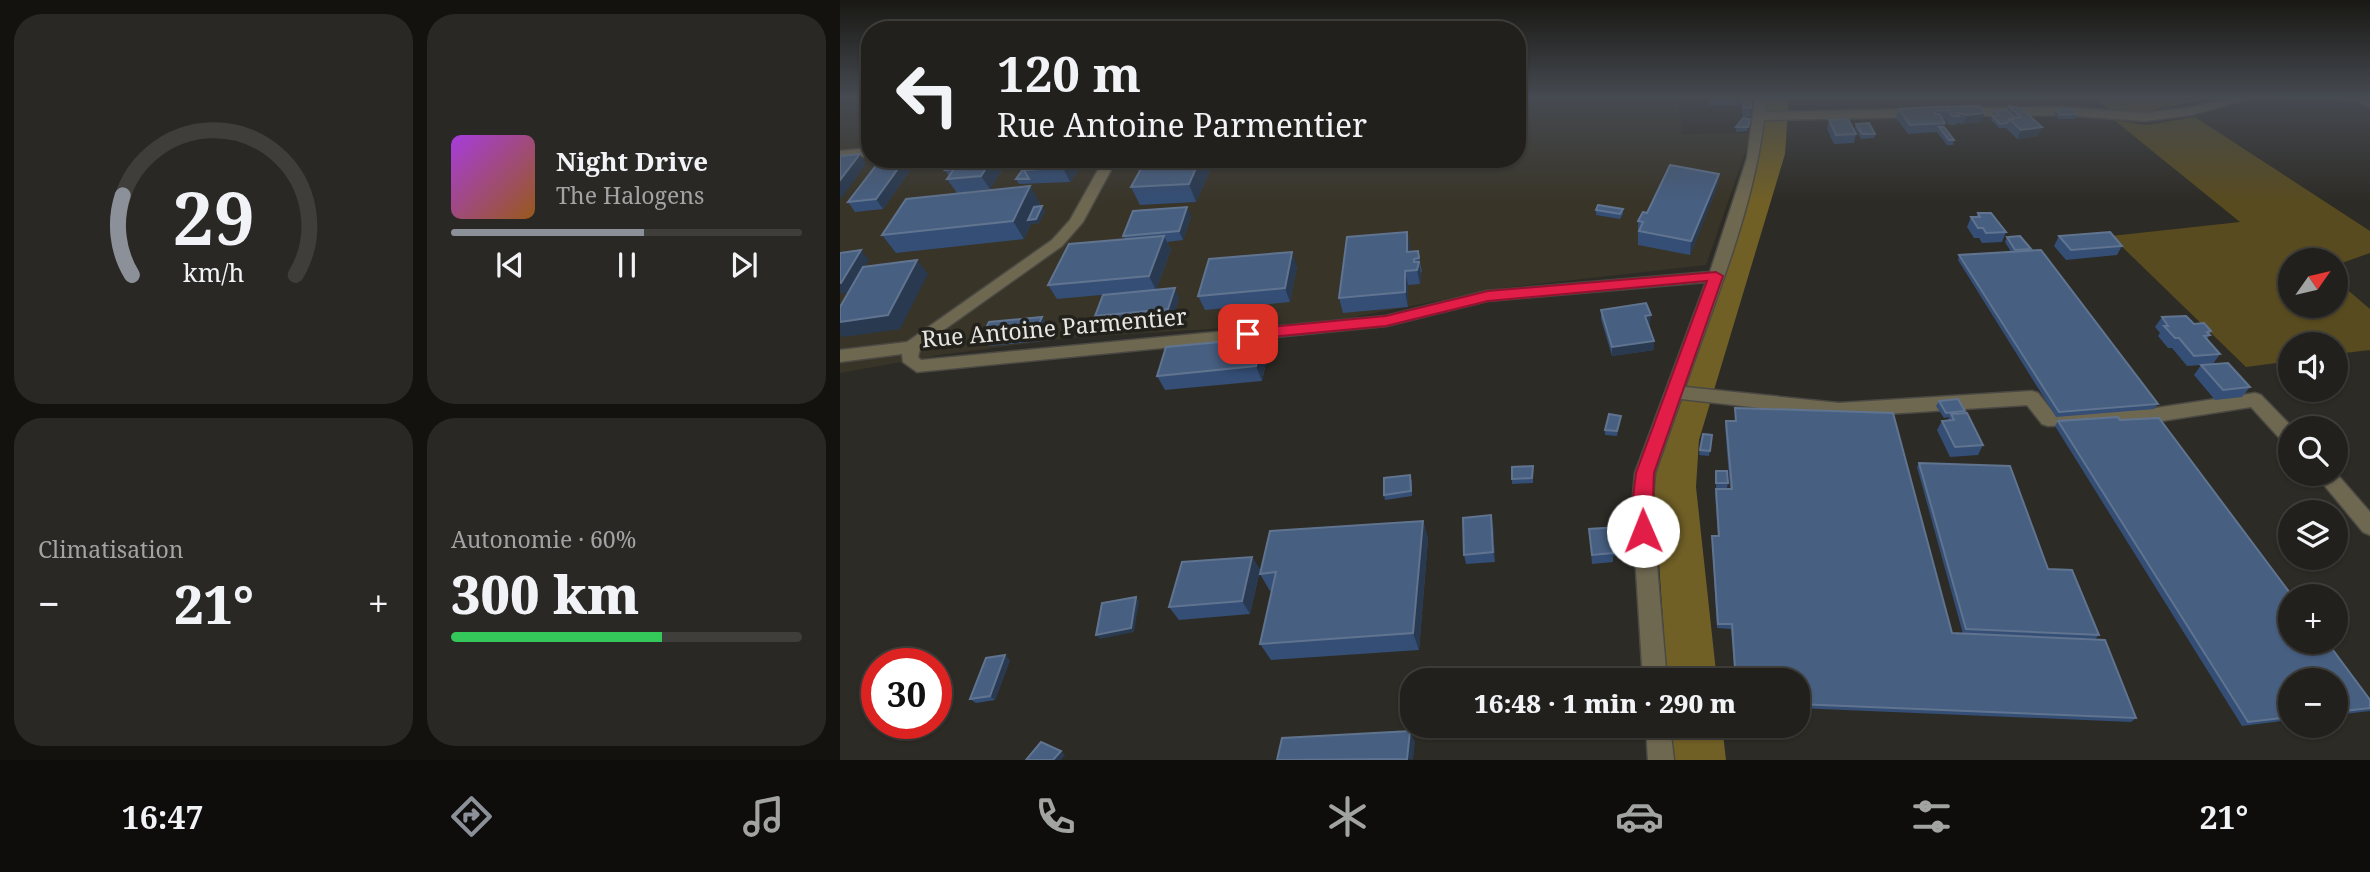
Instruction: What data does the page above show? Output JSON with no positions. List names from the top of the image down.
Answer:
{
  "streets": {
    "street": ["Rue Antoine Parmentier"]
  },
  "north": "top right",
  "page": {
    "turn": ["120 m", "Rue Antoine Parmentier"],
    "song": ["Night Drive", "The Halogens"],
    "map_buttons": ["+", "−"],
    "tile": [
      "Climatisation",
      ["Autonomie · 60%", "300 km"]
    ],
    "heat": ["−", "21°", "+"],
    "limit": "30",
    "trip": "16:48 · 1 min · 290 m",
    "tabs": ["16:47", "21°"],
    "gauge": ["29", "km/h"]
  }
}
